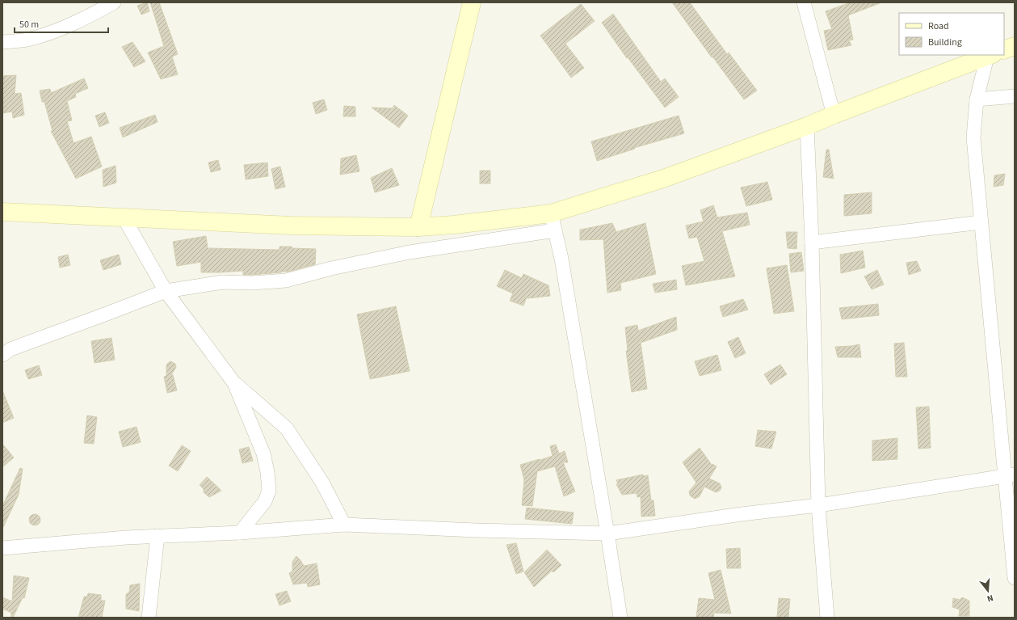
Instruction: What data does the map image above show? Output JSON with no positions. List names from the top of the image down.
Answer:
{
  "legend": ["Road", "Building"],
  "scale_bar": "50 m",
  "north": "bottom"
}
